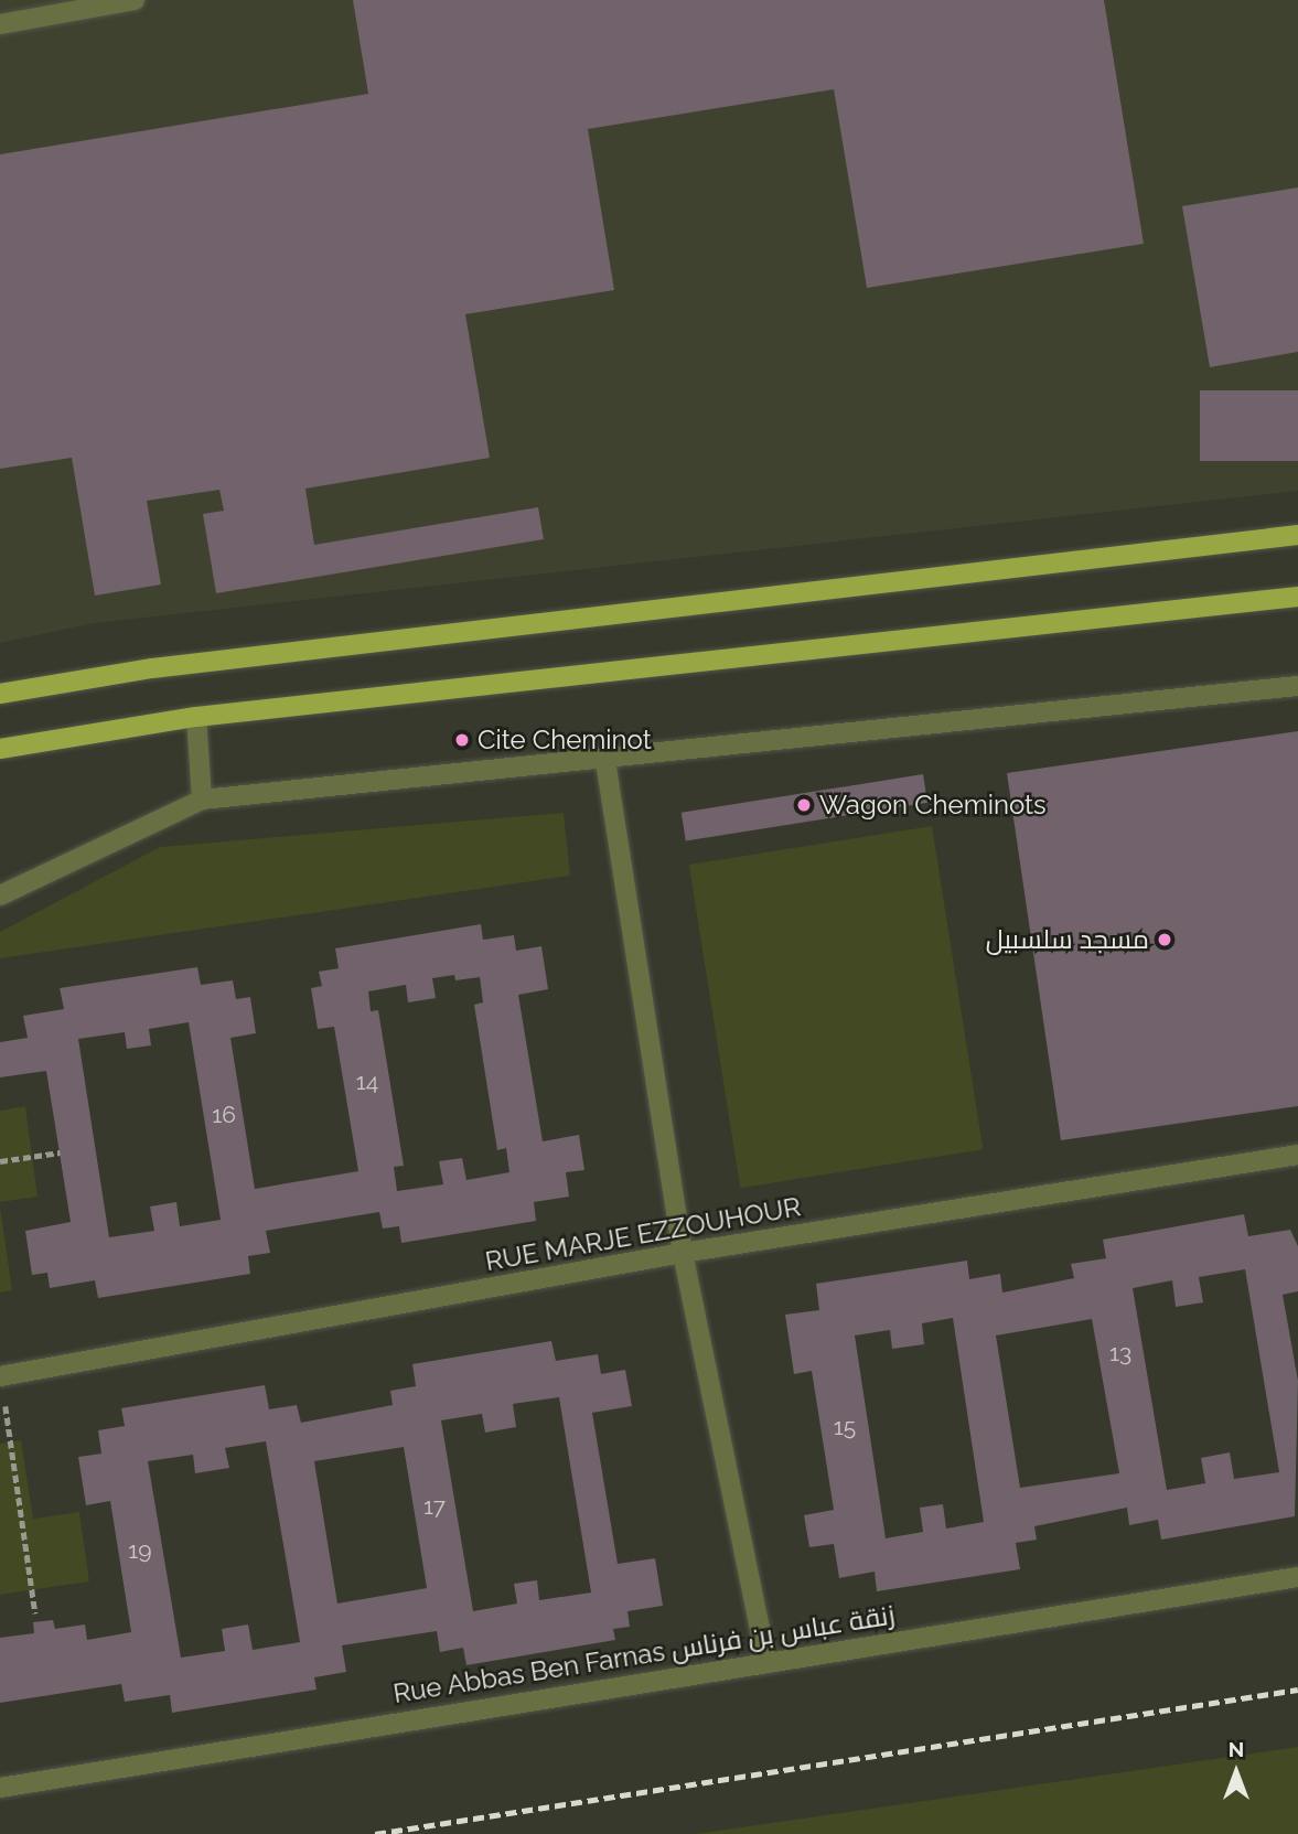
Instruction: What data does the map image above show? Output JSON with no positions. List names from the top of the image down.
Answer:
{
  "streets": {
    "street": ["RUE MARJE EZZOUHOUR", "Rue Abbas Ben Farnas زنقة عباس بن فرناس"]
  },
  "places": ["Cite Cheminot", "Wagon Cheminots", "مسجد سلسبيل"],
  "house_numbers": [
    "14",
    "16",
    "13",
    "15",
    "17",
    "19"
  ],
  "north": "top"
}
